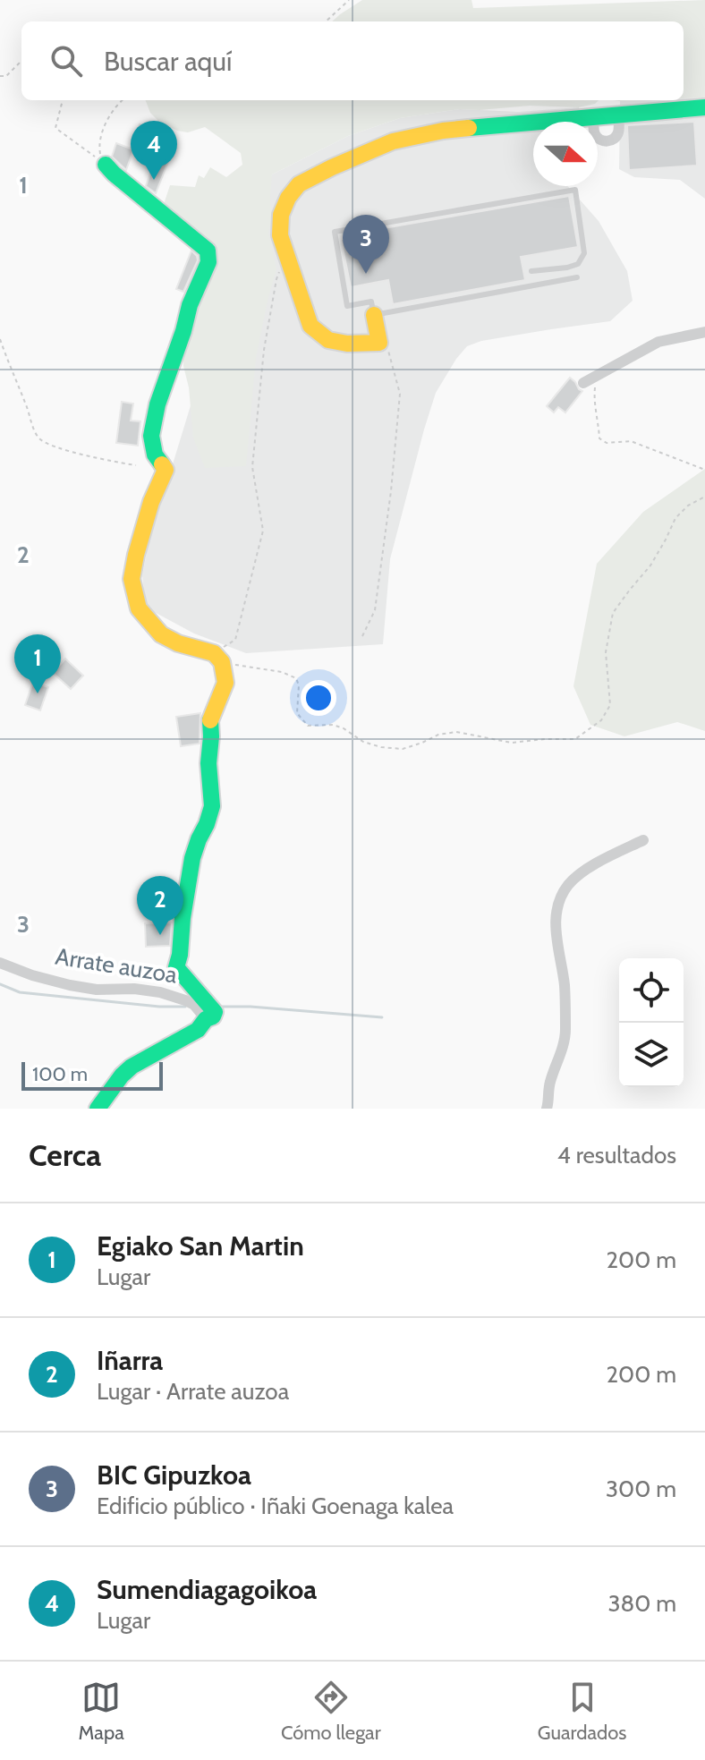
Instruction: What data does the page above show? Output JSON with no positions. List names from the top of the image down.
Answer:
{
  "streets": {
    "street": ["Arrate auzoa"]
  },
  "scale_bar": "100 m",
  "north": "right",
  "page": {
    "search": "Buscar aquí",
    "pins": [
      "4",
      "3",
      "1",
      "2"
    ],
    "scale": "100 m",
    "heading": ["Cerca", "4 resultados"],
    "list": [
      {
        "mark": "1",
        "name": "Egiako San Martin",
        "note": "Lugar",
        "value": "200 m"
      },
      {
        "mark": "2",
        "name": "Iñarra",
        "note": "Lugar · Arrate auzoa",
        "value": "200 m"
      },
      {
        "mark": "3",
        "name": "BIC Gipuzkoa",
        "note": "Edificio público · Iñaki Goenaga kalea",
        "value": "300 m"
      },
      {
        "mark": "4",
        "name": "Sumendiagagoikoa",
        "note": "Lugar",
        "value": "380 m"
      }
    ],
    "nav": ["Mapa", "Cómo llegar", "Guardados"]
  },
  "grid": {
    "rows": ["1", "2", "3"]
  }
}
